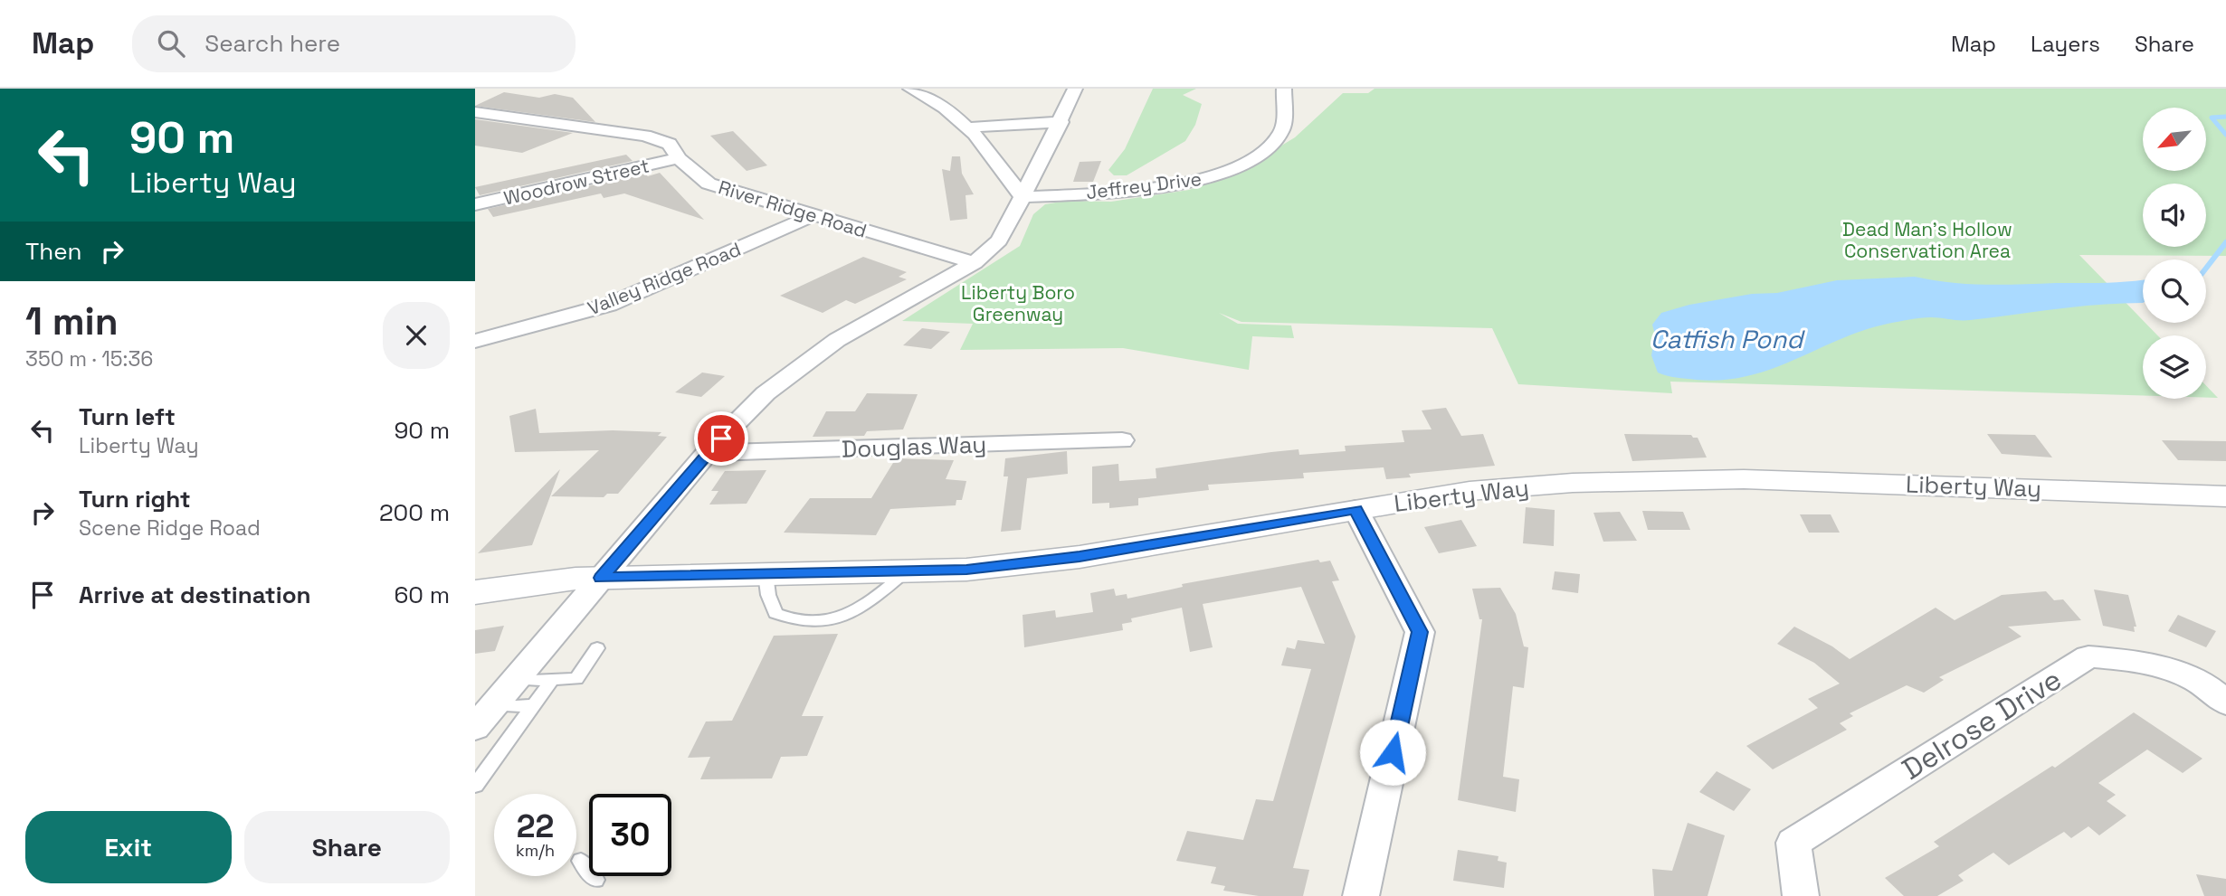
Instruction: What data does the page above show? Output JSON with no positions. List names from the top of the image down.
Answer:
{
  "streets": {
    "street": [
      "Woodrow Street",
      "Jeffrey Drive",
      "River Ridge Road",
      "Valley Ridge Road",
      "Douglas Way",
      "Liberty Way",
      "Delrose Drive"
    ]
  },
  "crossings": [
    ["Woodrow Street", "River Ridge Road"],
    ["River Ridge Road", "Valley Ridge Road"]
  ],
  "water": ["Catfish Pond"],
  "parks": ["Dead Man's Hollow Conservation Area", "Liberty Boro Greenway"],
  "north": "bottom left",
  "page": {
    "header": "Map",
    "search": "Search here",
    "nav": ["Map", "Layers", "Share"],
    "turn": ["90 m", "Liberty Way"],
    "then": "Then",
    "heading": ["1 min", "350 m · 15:36"],
    "list": [
      {
        "name": "Turn left",
        "note": "Liberty Way",
        "value": "90 m"
      },
      {
        "name": "Turn right",
        "note": "Scene Ridge Road",
        "value": "200 m"
      },
      {
        "name": "Arrive at destination",
        "value": "60 m"
      }
    ],
    "speed": "22 km/h",
    "limit": "30",
    "buttons": ["Exit", "Share"]
  }
}
